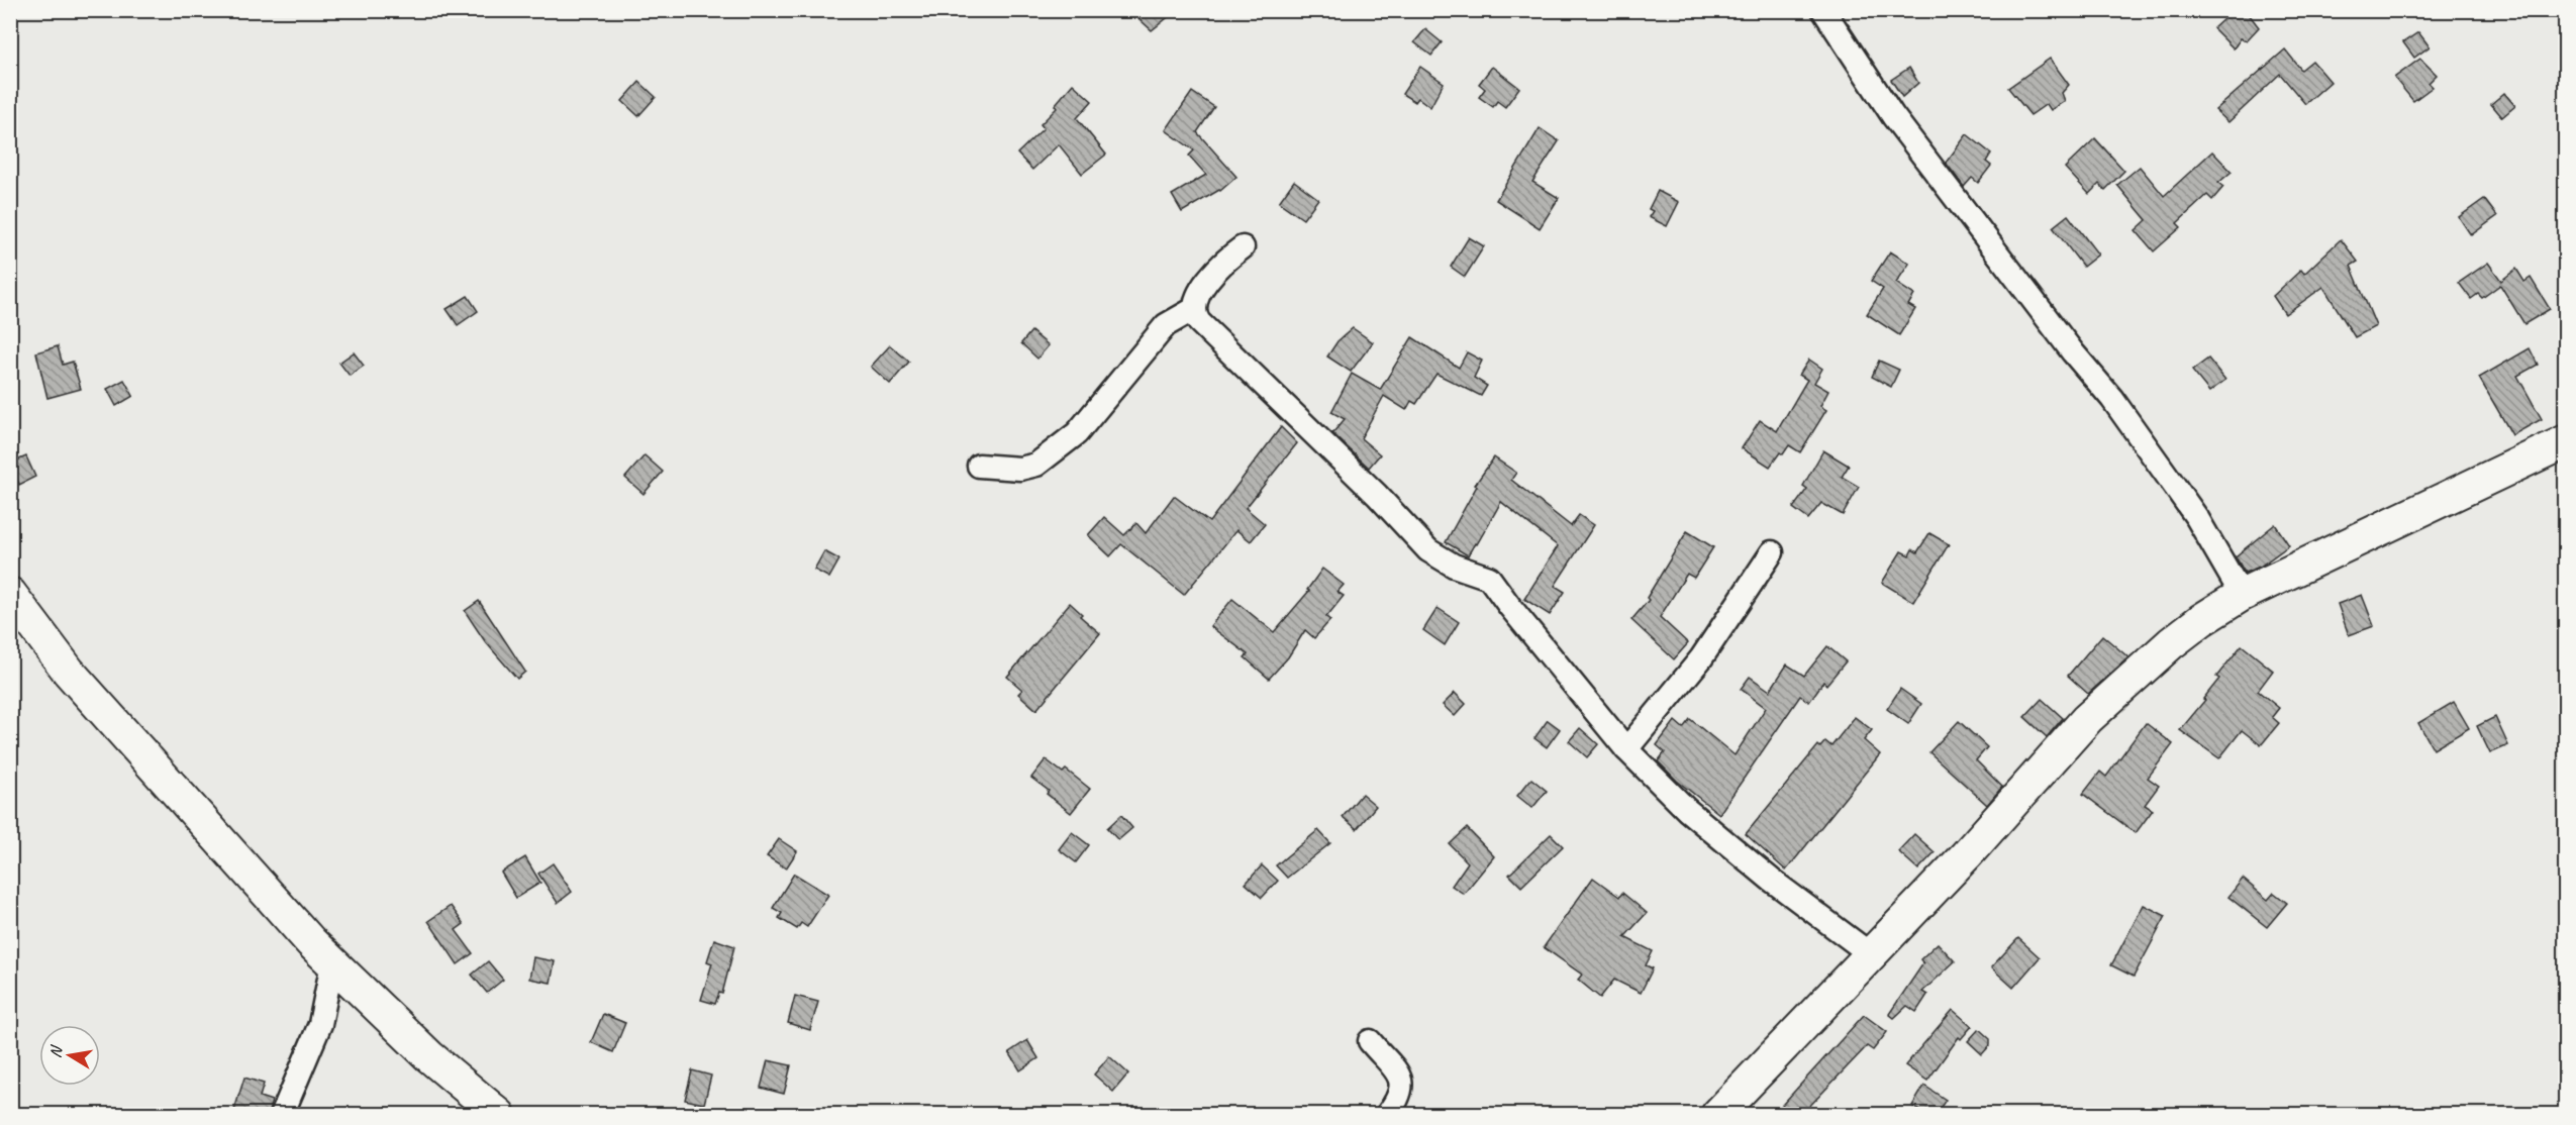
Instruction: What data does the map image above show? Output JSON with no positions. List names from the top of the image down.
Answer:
{
  "north": "left"
}
